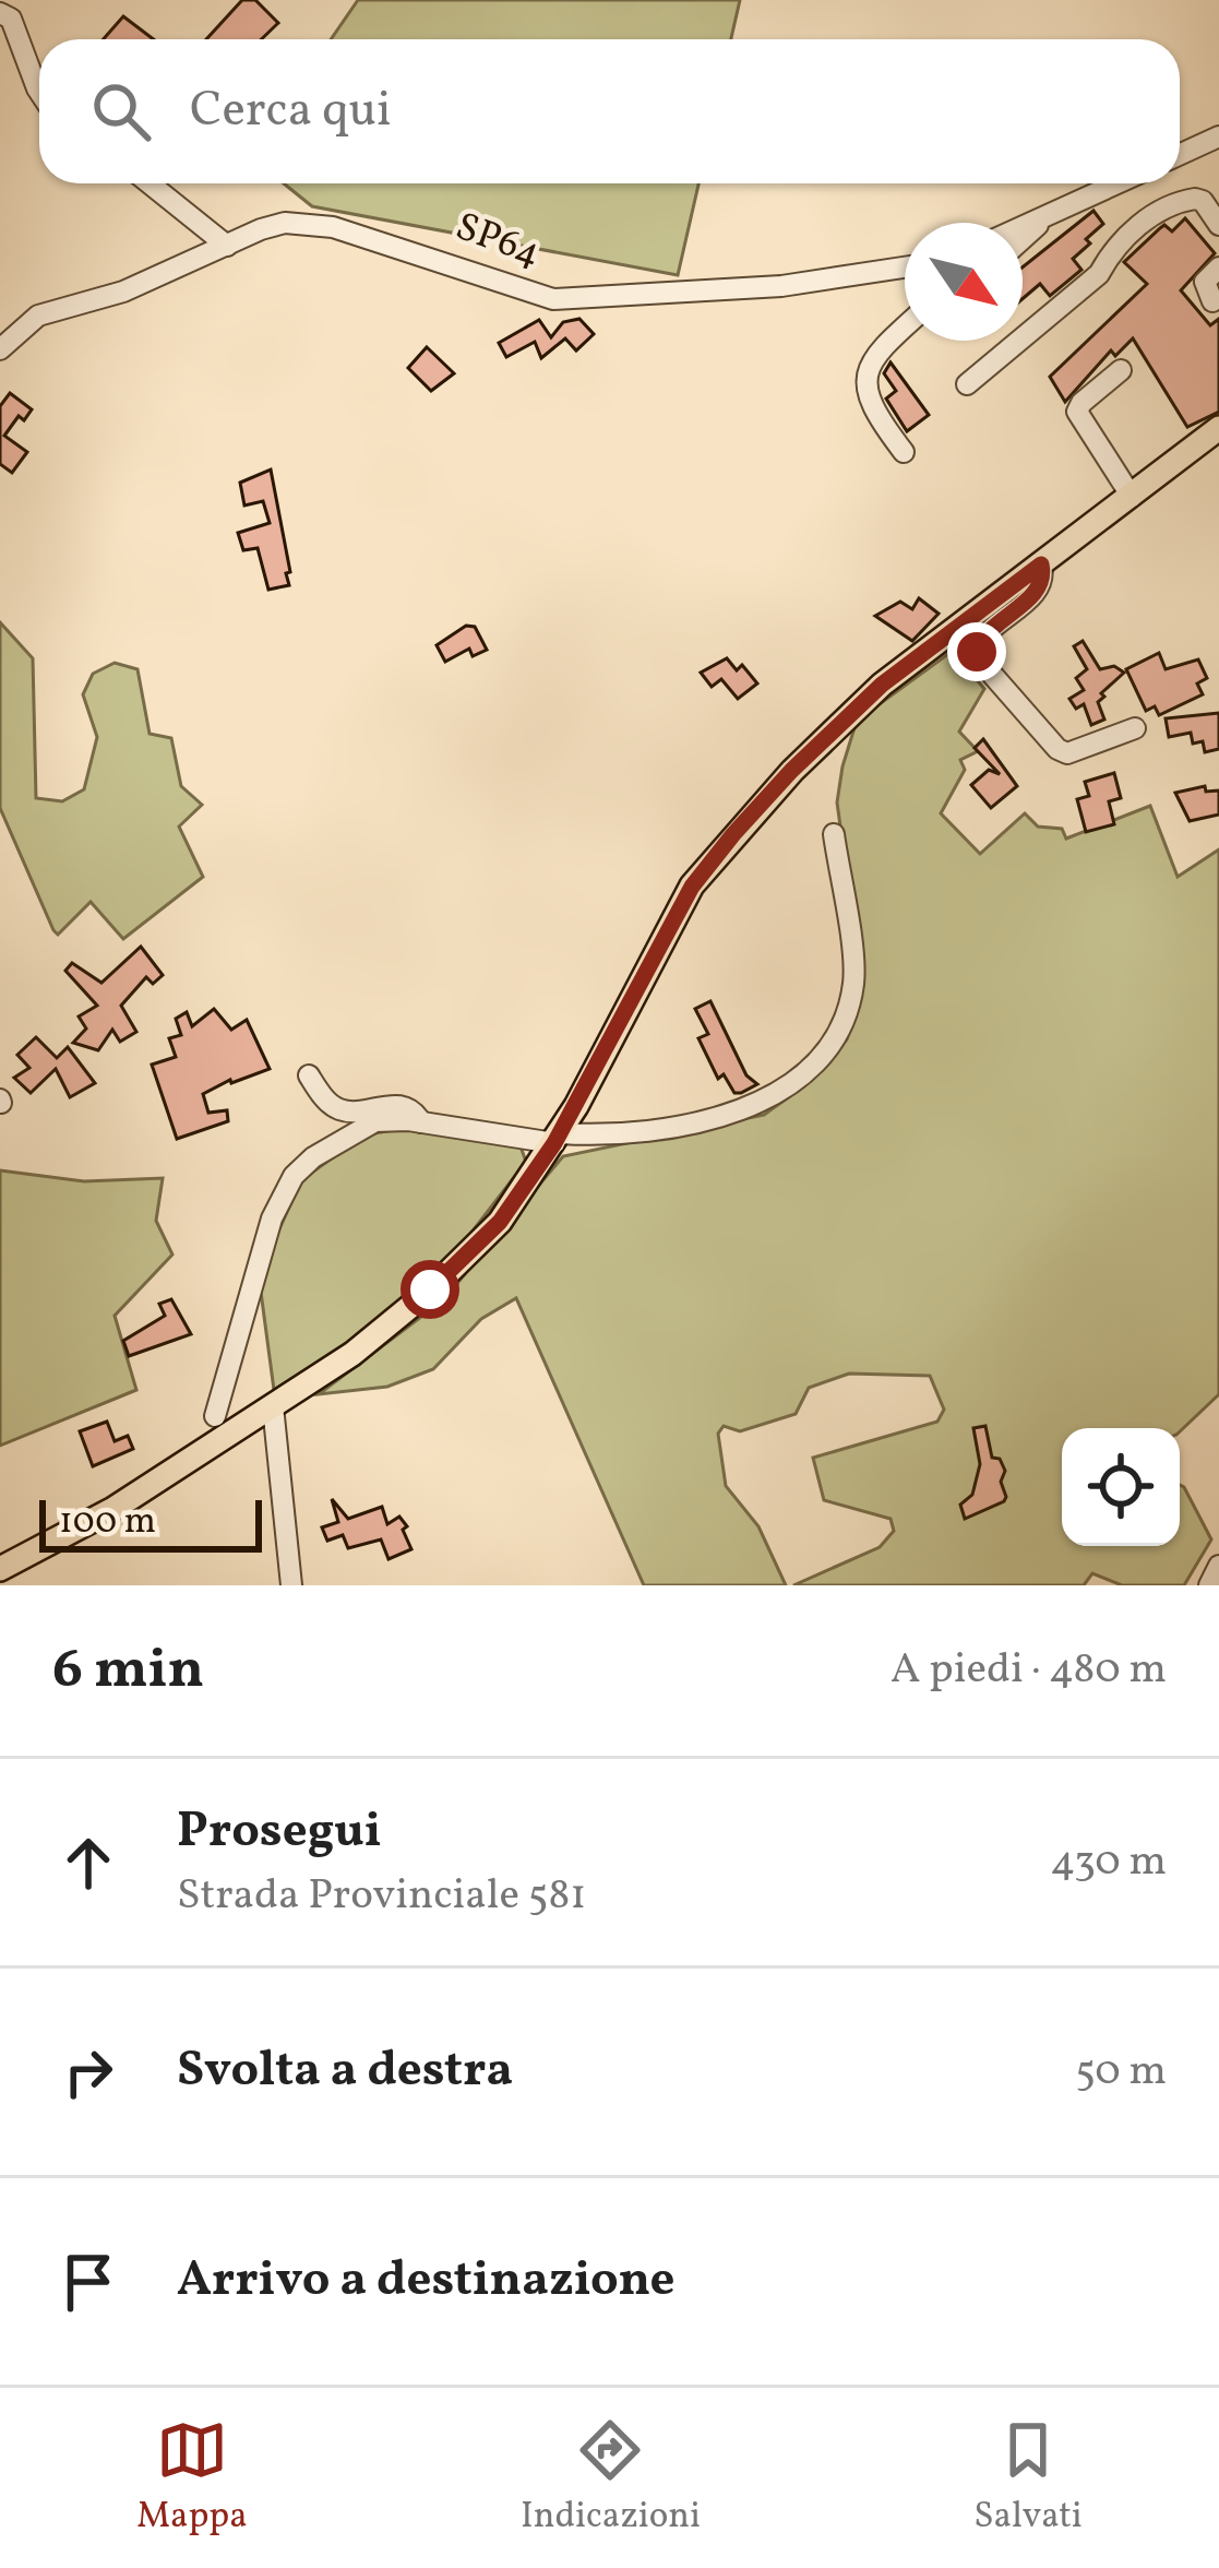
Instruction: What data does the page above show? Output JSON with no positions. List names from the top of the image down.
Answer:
{
  "streets": {
    "street": ["SP64"]
  },
  "scale_bar": "100 m",
  "north": "bottom right",
  "page": {
    "search": "Cerca qui",
    "scale": "100 m",
    "heading": ["6 min", "A piedi · 480 m"],
    "list": [
      ["Prosegui", "Strada Provinciale 581", "430 m"],
      ["Svolta a destra", "50 m"],
      "Arrivo a destinazione"
    ],
    "nav": ["Mappa", "Indicazioni", "Salvati"]
  }
}
